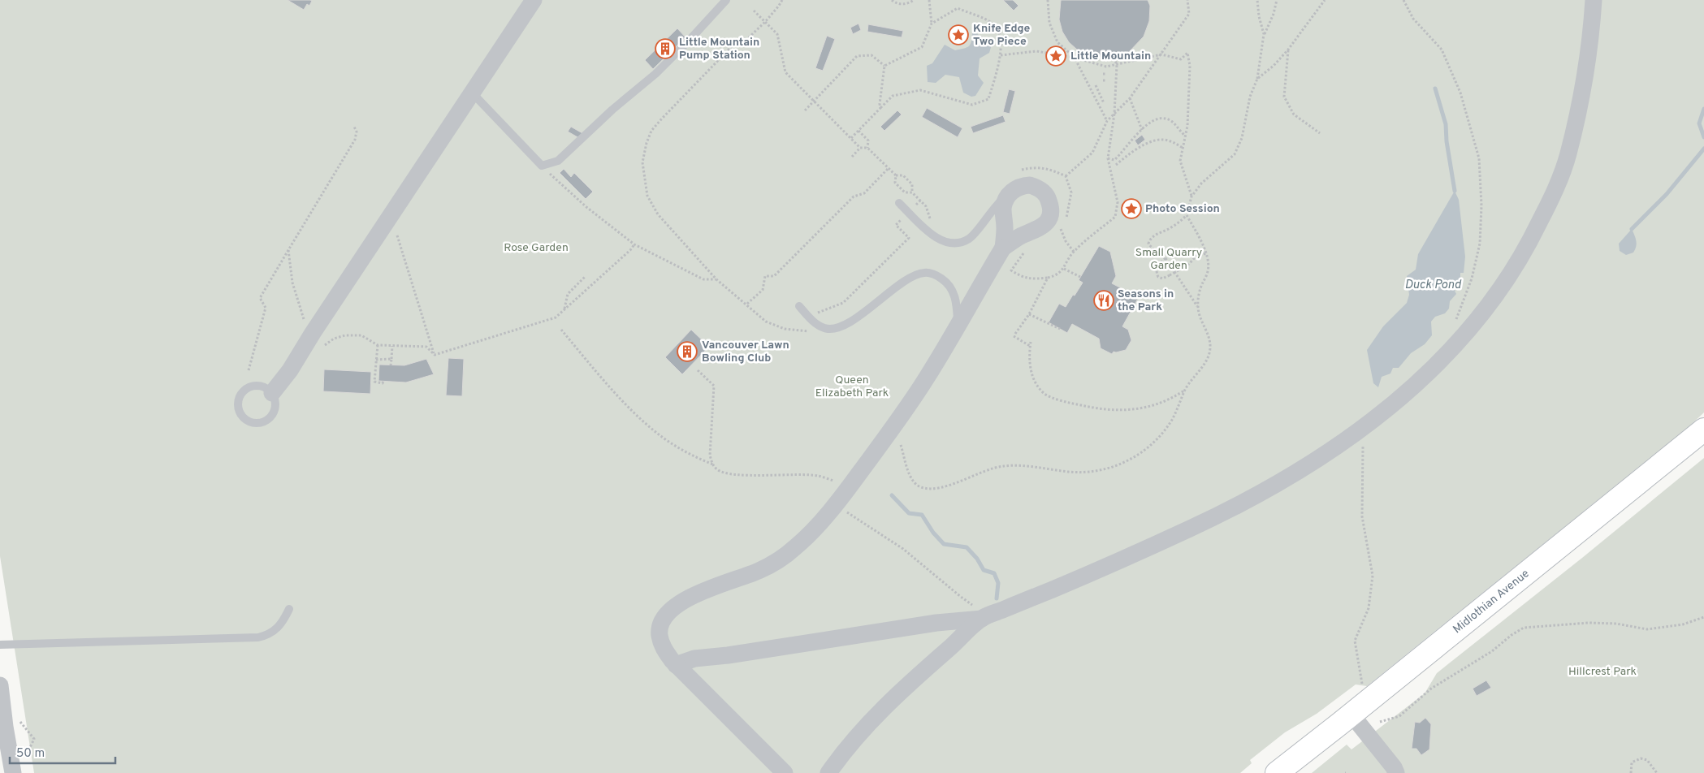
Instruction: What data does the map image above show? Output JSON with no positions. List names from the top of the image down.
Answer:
{
  "streets": {
    "street": ["Midlothian Avenue"]
  },
  "water": ["Duck Pond"],
  "parks": [
    "Rose Garden",
    "Small Quarry Garden",
    "Queen Elizabeth Park",
    "Hillcrest Park"
  ],
  "places": {
    "place": ["Knife Edge Two Piece", "Little Mountain", "Photo Session"],
    "building": ["Little Mountain Pump Station", "Vancouver Lawn Bowling Club"],
    "restaurant": ["Seasons in the Park"]
  },
  "scale_bar": "50 m"
}
